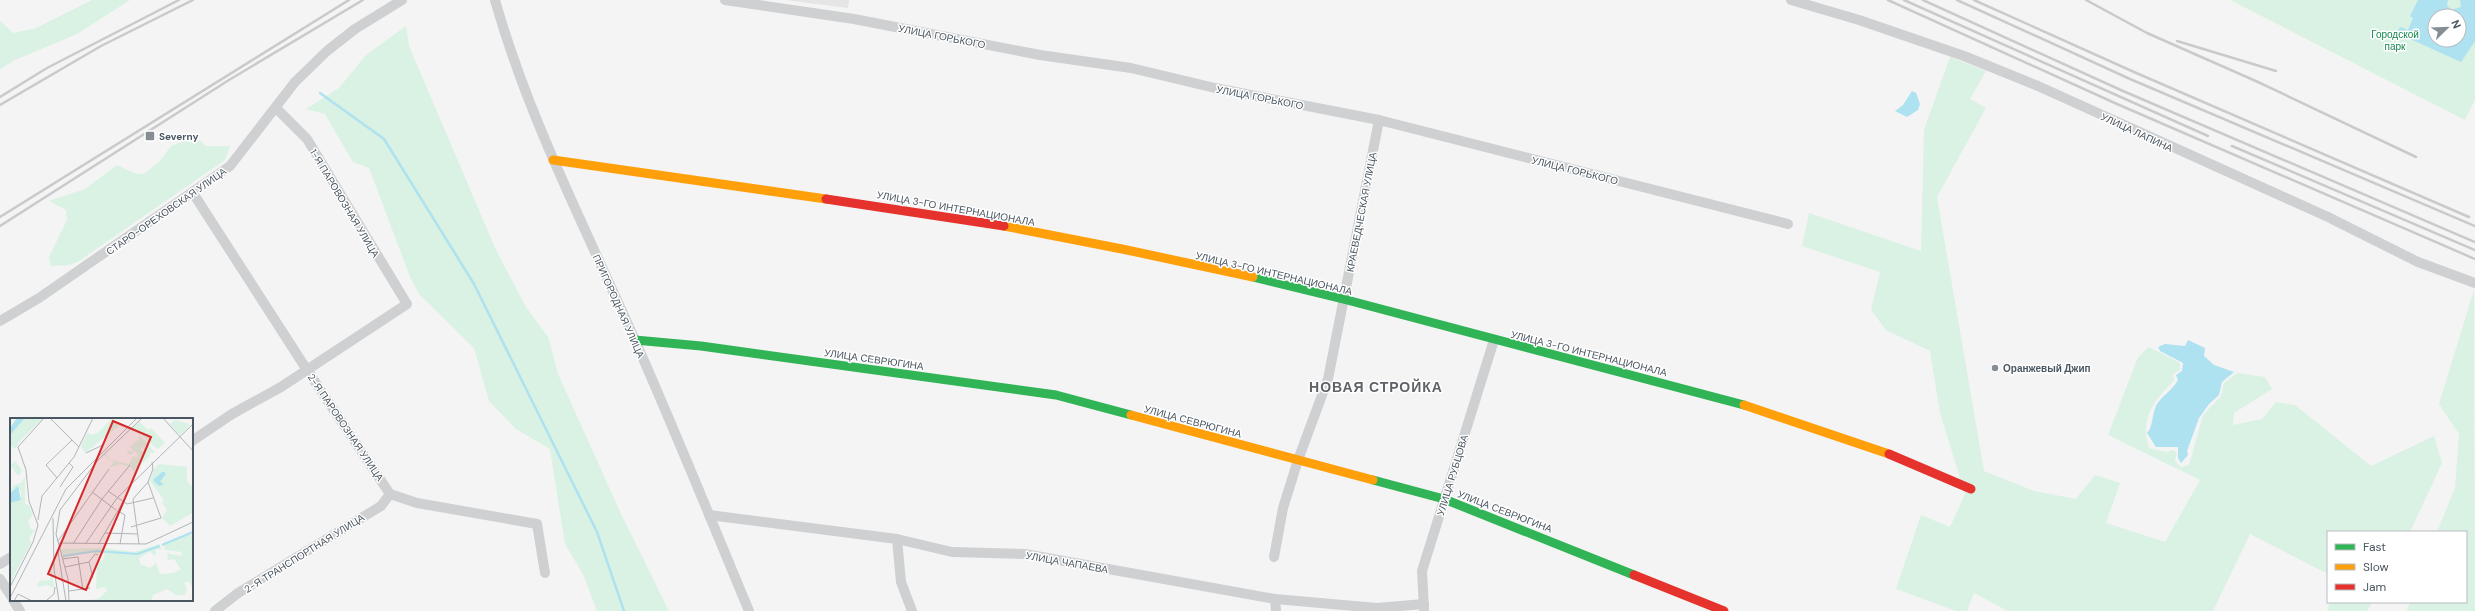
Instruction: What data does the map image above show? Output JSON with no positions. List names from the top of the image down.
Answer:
{
  "streets": {
    "street": [
      "УЛИЦА ГОРЬКОГО",
      "УЛИЦА ЛАПИНА",
      "1-Я ПАРОВОЗНАЯ УЛИЦА",
      "УЛИЦА 3-ГО ИНТЕРНАЦИОНАЛА",
      "СТАРО-ОРЕХОВСКАЯ УЛИЦА",
      "КРАЕВЕДЧЕСКАЯ УЛИЦА",
      "ПРИГОРОДНАЯ УЛИЦА",
      "УЛИЦА СЕВРЮГИНА",
      "2-Я ПАРОВОЗНАЯ УЛИЦА",
      "УЛИЦА РУБЦОВА",
      "2-Я ТРАНСПОРТНАЯ УЛИЦА",
      "УЛИЦА ЧАПАЕВА"
    ]
  },
  "crossings": [
    ["УЛИЦА ГОРЬКОГО", "КРАЕВЕДЧЕСКАЯ УЛИЦА"],
    ["1-Я ПАРОВОЗНАЯ УЛИЦА", "СТАРО-ОРЕХОВСКАЯ УЛИЦА"],
    ["1-Я ПАРОВОЗНАЯ УЛИЦА", "2-Я ПАРОВОЗНАЯ УЛИЦА"],
    ["УЛИЦА 3-ГО ИНТЕРНАЦИОНАЛА", "КРАЕВЕДЧЕСКАЯ УЛИЦА"],
    ["УЛИЦА 3-ГО ИНТЕРНАЦИОНАЛА", "ПРИГОРОДНАЯ УЛИЦА"],
    ["УЛИЦА 3-ГО ИНТЕРНАЦИОНАЛА", "УЛИЦА РУБЦОВА"],
    ["СТАРО-ОРЕХОВСКАЯ УЛИЦА", "2-Я ПАРОВОЗНАЯ УЛИЦА"],
    ["КРАЕВЕДЧЕСКАЯ УЛИЦА", "УЛИЦА СЕВРЮГИНА"],
    ["ПРИГОРОДНАЯ УЛИЦА", "УЛИЦА СЕВРЮГИНА"],
    ["ПРИГОРОДНАЯ УЛИЦА", "УЛИЦА ЧАПАЕВА"],
    ["УЛИЦА СЕВРЮГИНА", "УЛИЦА РУБЦОВА"],
    ["2-Я ПАРОВОЗНАЯ УЛИЦА", "2-Я ТРАНСПОРТНАЯ УЛИЦА"],
    ["УЛИЦА РУБЦОВА", "УЛИЦА ЧАПАЕВА"]
  ],
  "districts": ["НОВАЯ СТРОЙКА"],
  "parks": ["Городской парк"],
  "places": {
    "transit": ["Severny"],
    "other": ["Оранжевый Джип"]
  },
  "legend": ["Fast", "Slow", "Jam"],
  "north": "top right"
}
